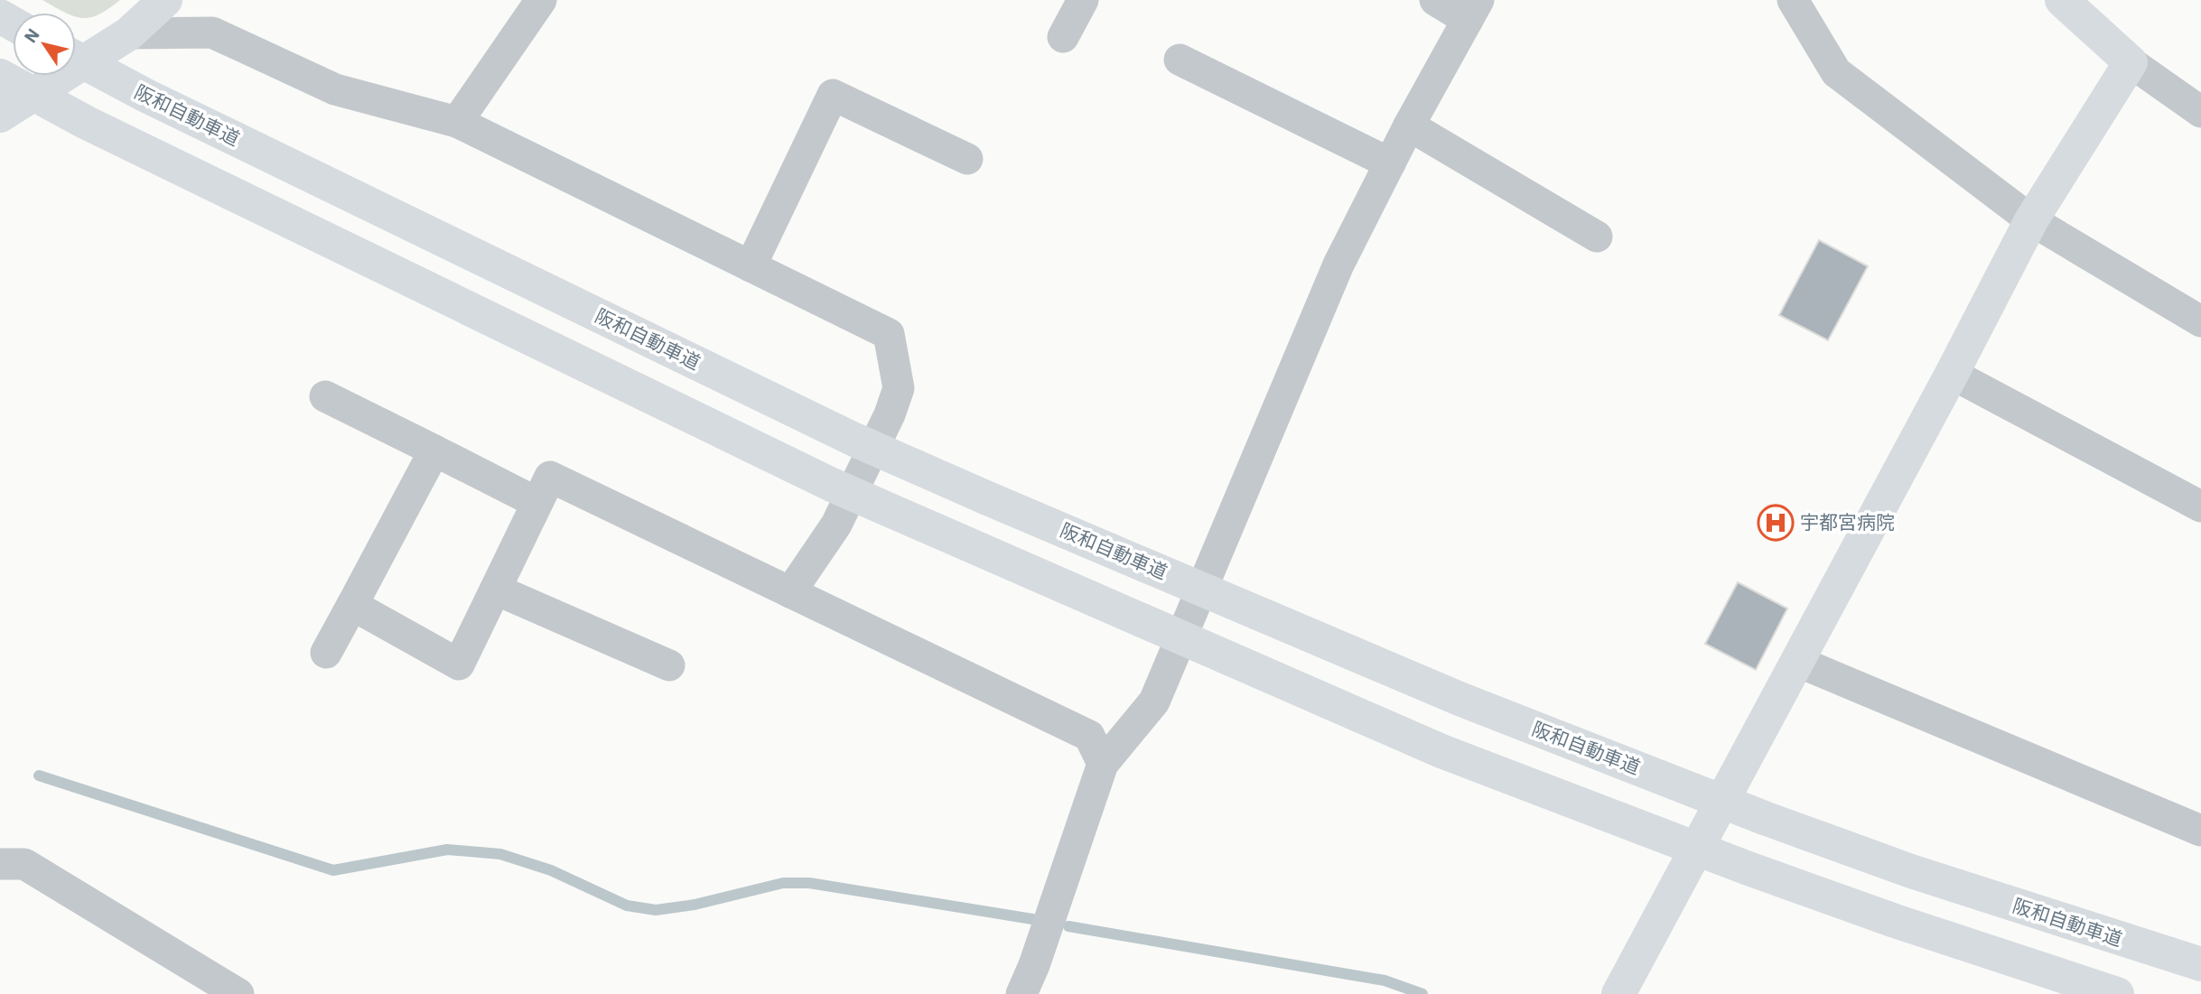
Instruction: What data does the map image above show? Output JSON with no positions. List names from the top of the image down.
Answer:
{
  "streets": {
    "main road": ["阪和自動車道"]
  },
  "places": {
    "hospital": ["宇都宮病院"]
  },
  "north": "top left"
}
